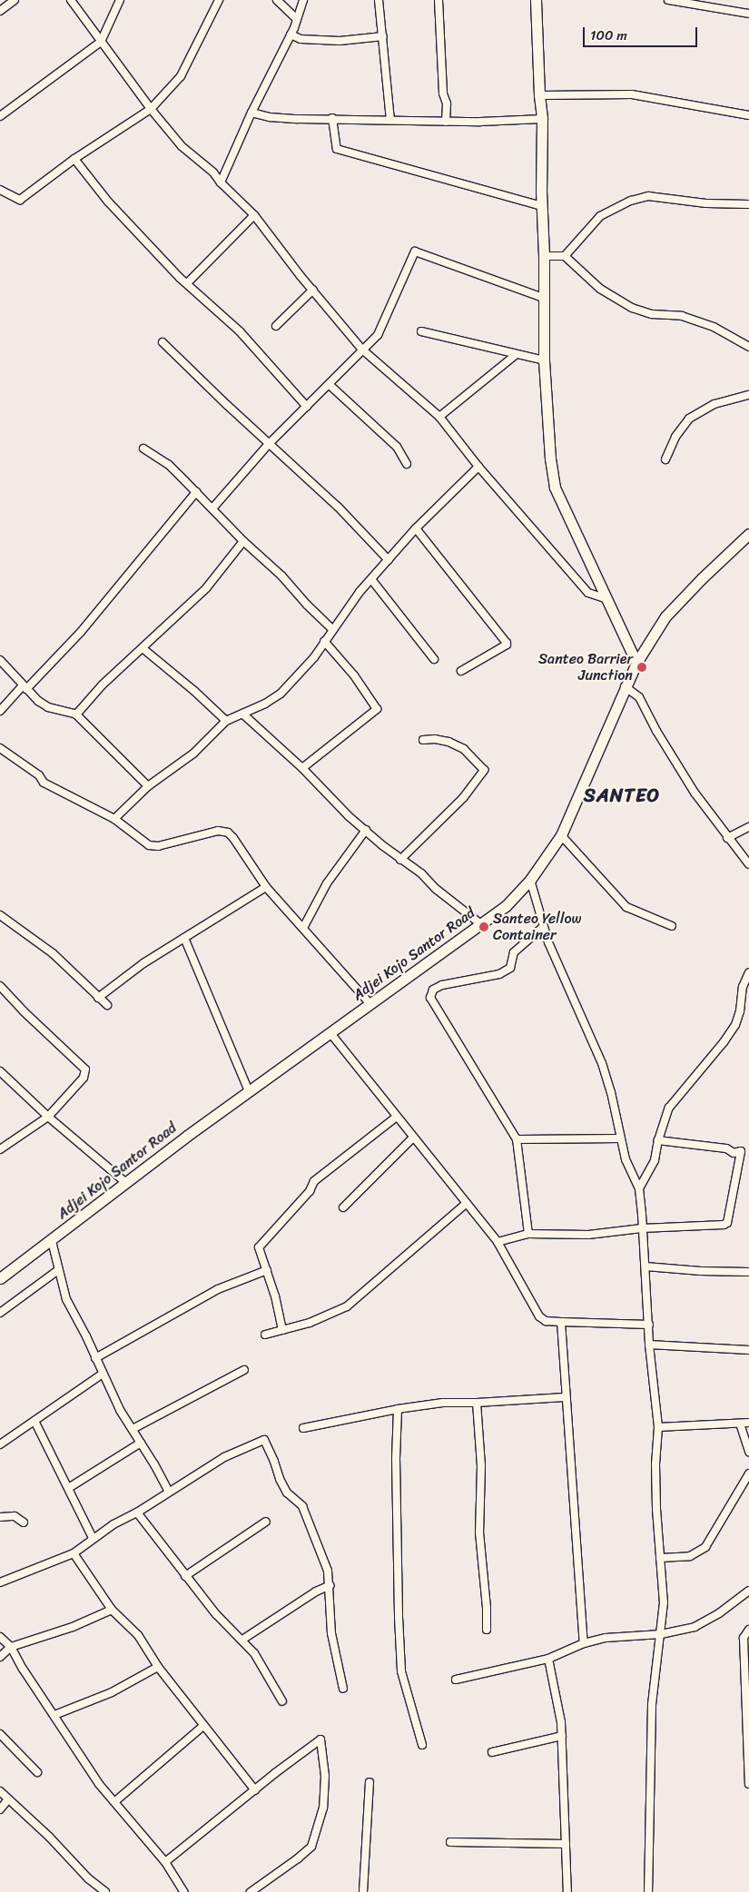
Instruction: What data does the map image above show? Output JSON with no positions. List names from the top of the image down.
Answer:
{
  "streets": {
    "street": ["Adjei Kojo Santor Road"]
  },
  "districts": ["SANTEO"],
  "places": ["Santeo Barrier Junction", "Santeo Yellow Container"],
  "scale_bar": "100 m"
}
